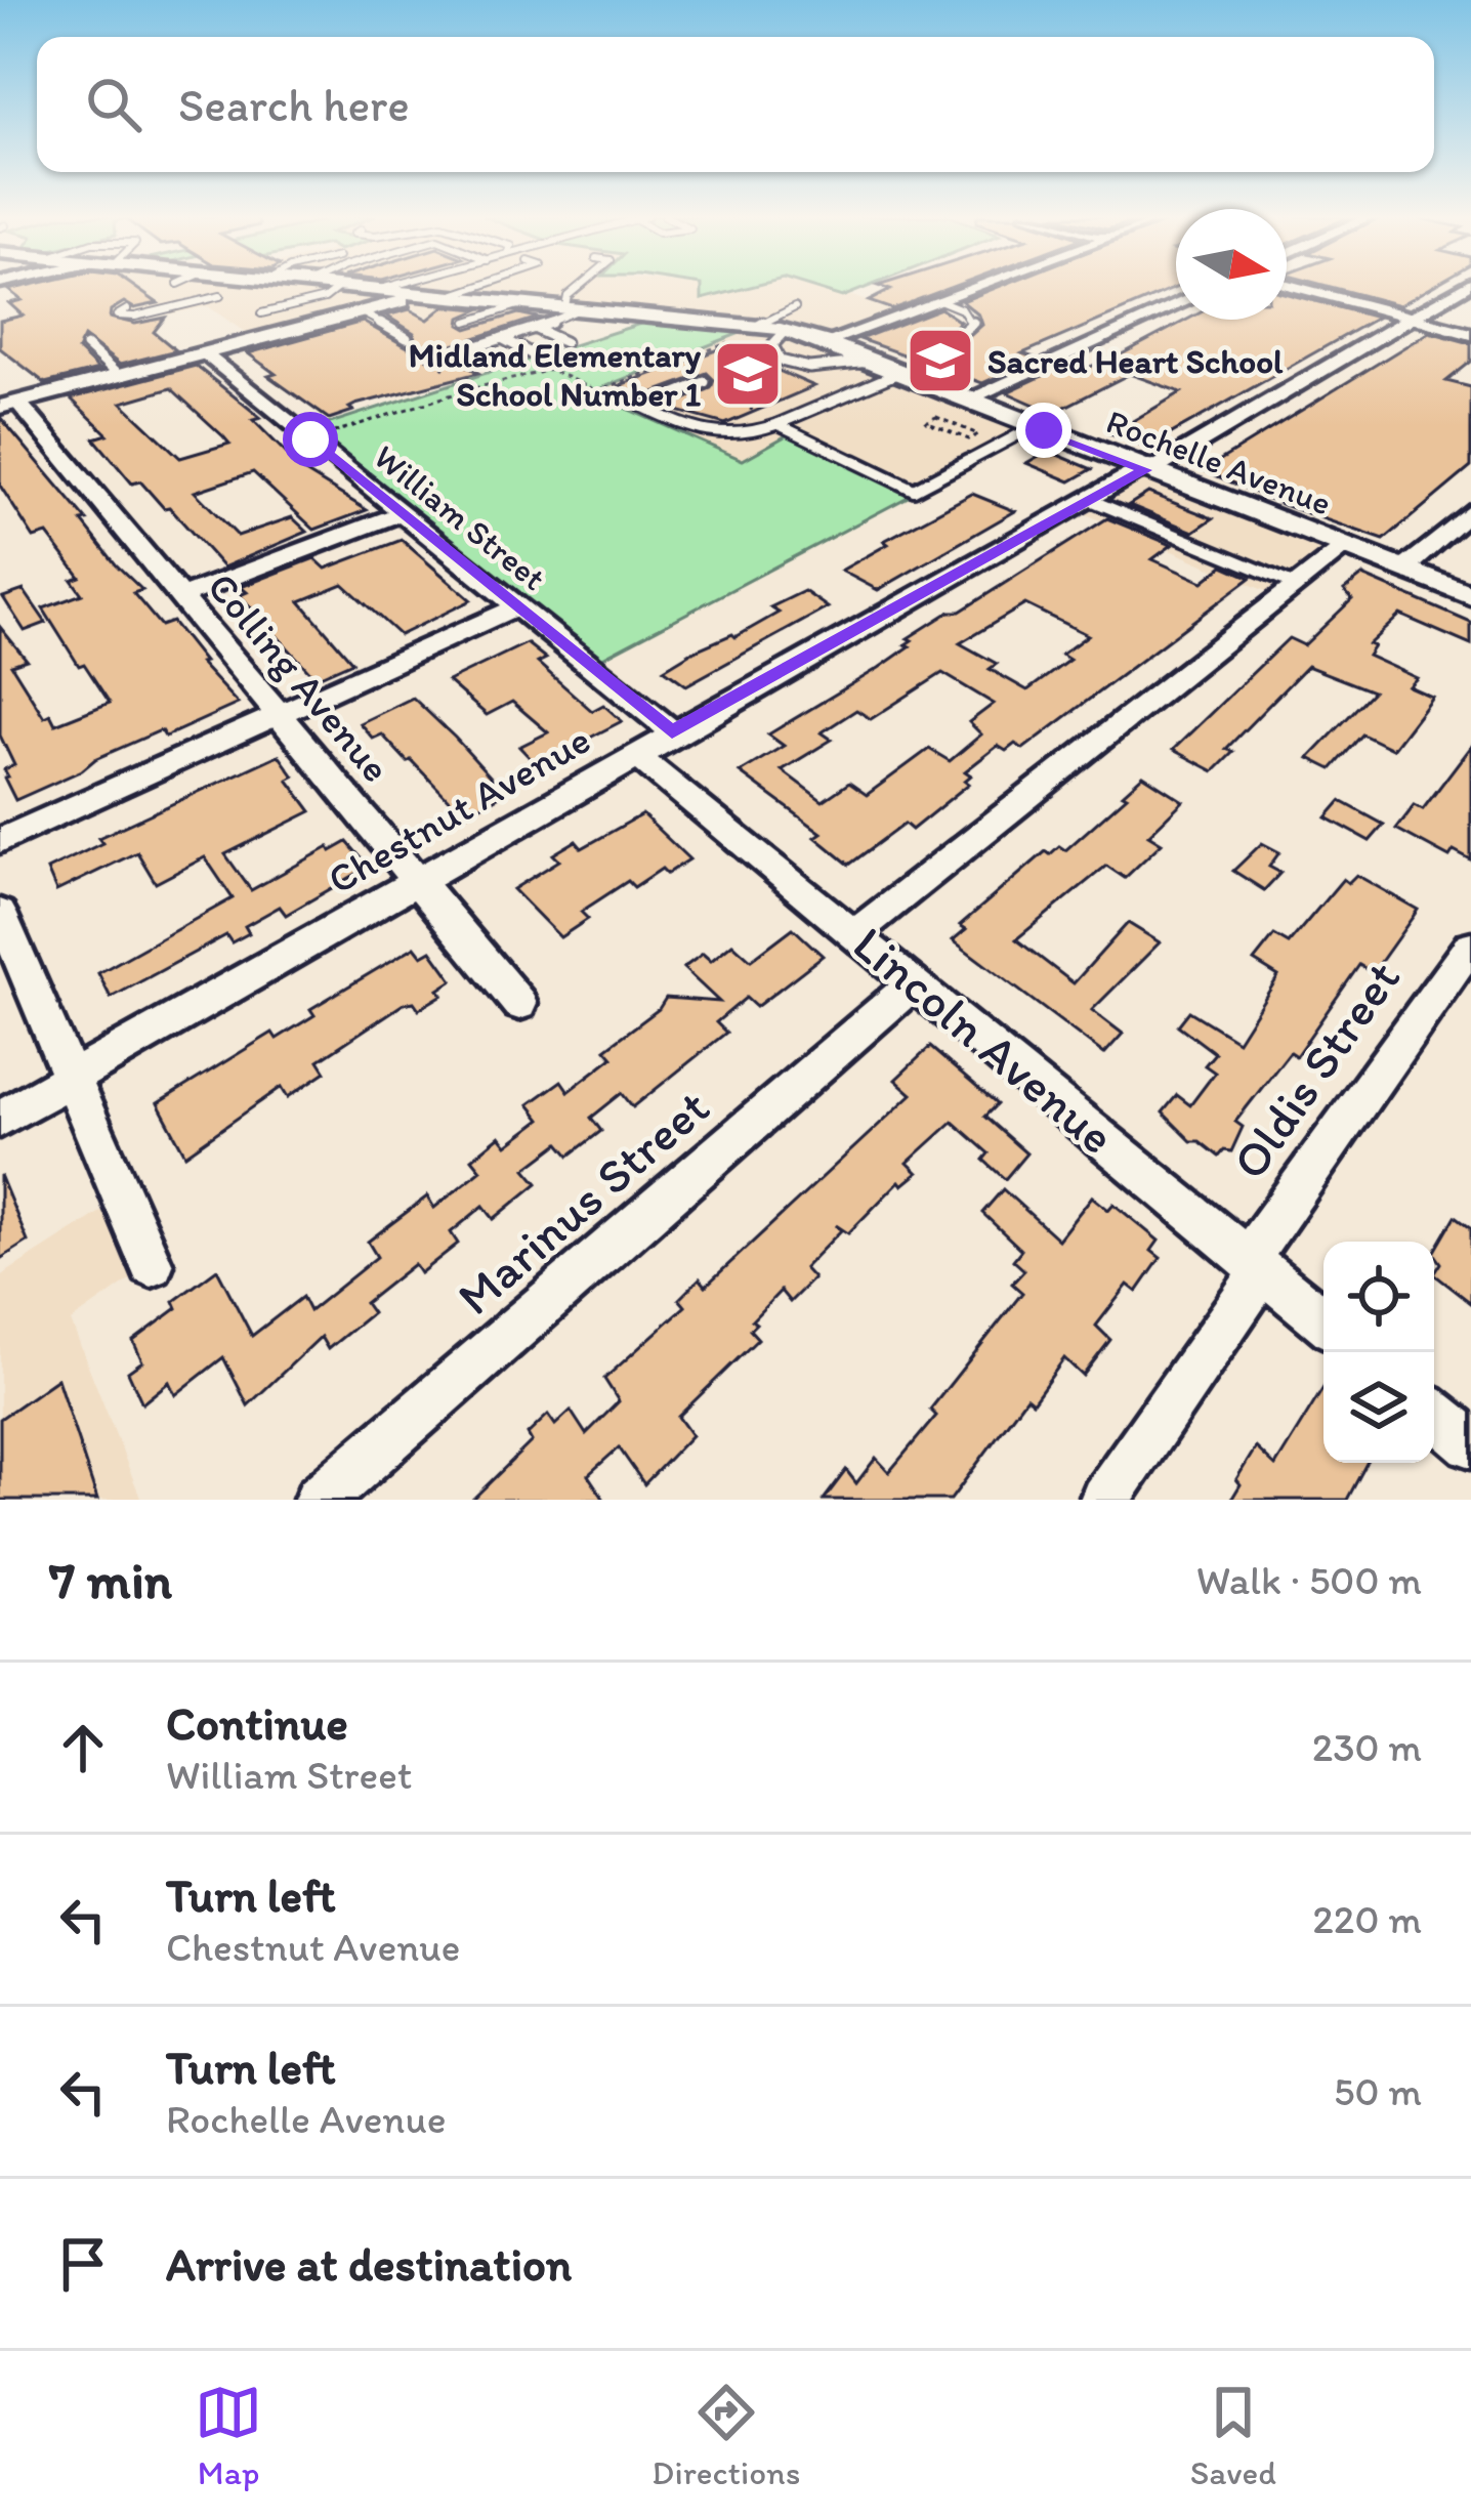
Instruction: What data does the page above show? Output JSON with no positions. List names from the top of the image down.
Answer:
{
  "streets": {
    "street": [
      "Rochelle Avenue",
      "William Street",
      "Colling Avenue",
      "Chestnut Avenue",
      "Lincoln Avenue",
      "Oldis Street",
      "Marinus Street"
    ]
  },
  "crossings": [
    ["Rochelle Avenue", "Chestnut Avenue"],
    ["William Street", "Chestnut Avenue"],
    ["Colling Avenue", "Chestnut Avenue"],
    ["Chestnut Avenue", "Lincoln Avenue"],
    ["Lincoln Avenue", "Oldis Street"],
    ["Lincoln Avenue", "Marinus Street"]
  ],
  "places": {
    "school or university": ["Sacred Heart School", "Midland Elementary School Number 1"]
  },
  "north": "right",
  "page": {
    "search": "Search here",
    "heading": ["7 min", "Walk · 500 m"],
    "list": [
      ["Continue", "William Street", "230 m"],
      ["Turn left", "Chestnut Avenue", "220 m"],
      ["Turn left", "Rochelle Avenue", "50 m"],
      "Arrive at destination"
    ],
    "nav": ["Map", "Directions", "Saved"]
  }
}
